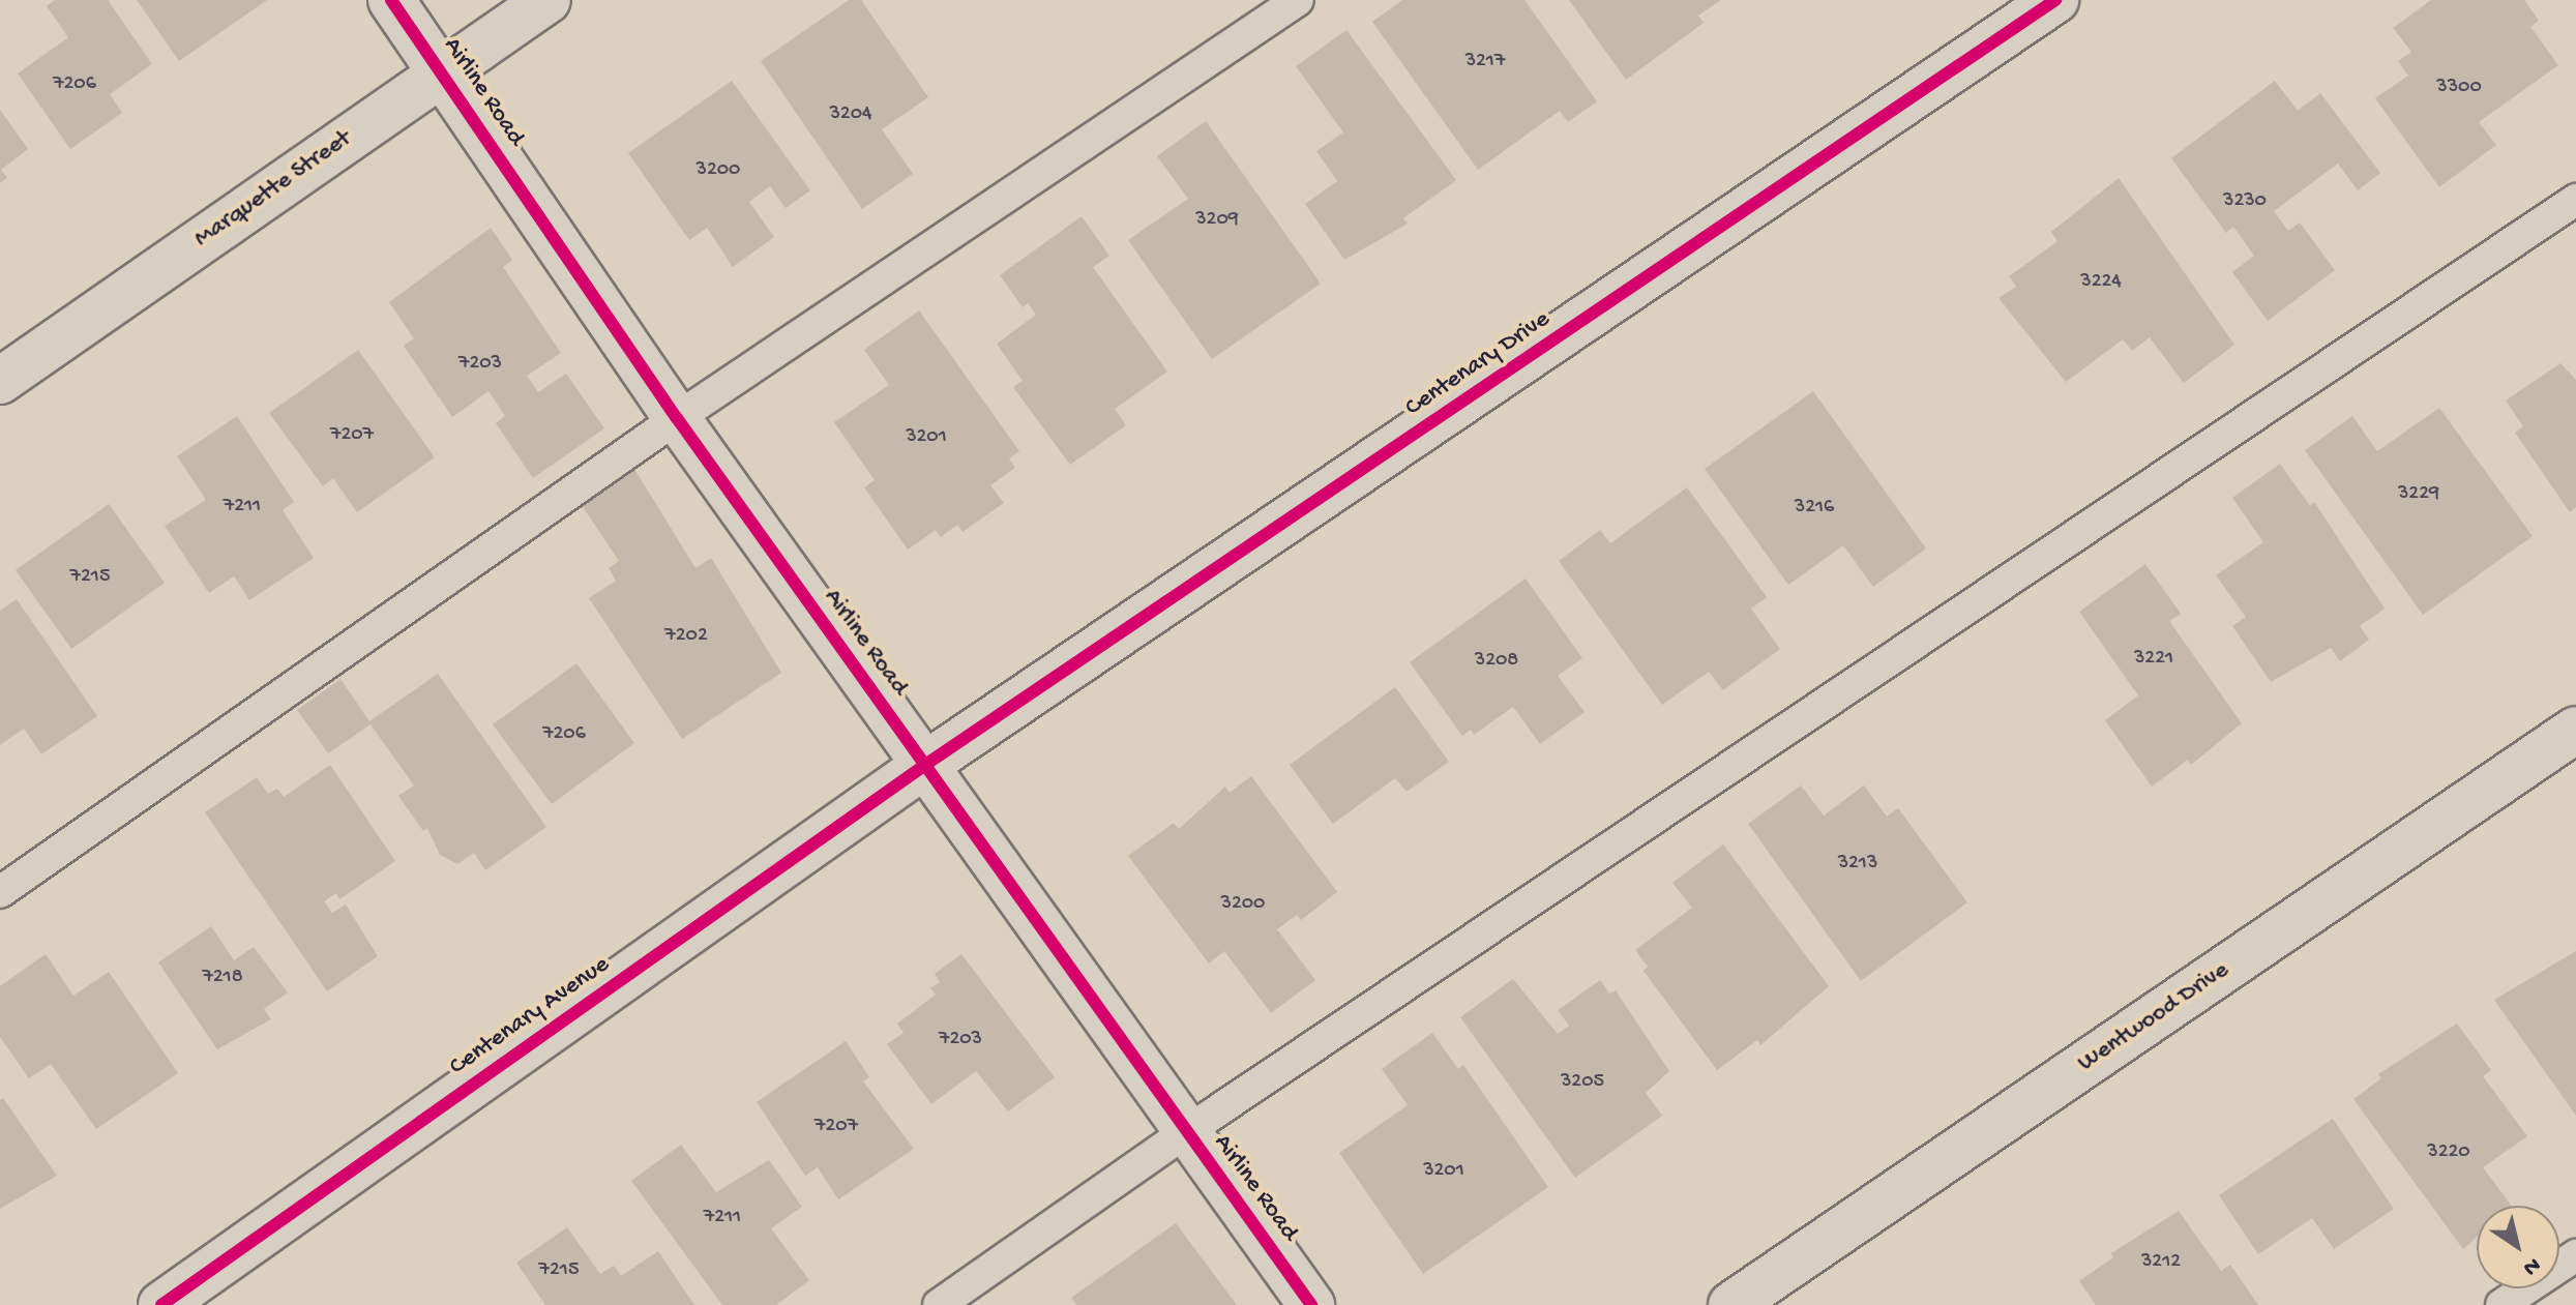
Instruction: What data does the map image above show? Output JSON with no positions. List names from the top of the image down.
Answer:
{
  "streets": {
    "street": [
      "Airline Road",
      "Marquette Street",
      "Centenary Drive",
      "Centenary Avenue",
      "Wentwood Drive"
    ]
  },
  "crossings": [
    ["Airline Road", "Marquette Street"],
    ["Airline Road", "Centenary Drive"],
    ["Airline Road", "Centenary Avenue"],
    ["Centenary Drive", "Centenary Avenue"]
  ],
  "house_numbers": [
    "3217",
    "7206",
    "3300",
    "3204",
    "3200",
    "3230",
    "3209",
    "3224",
    "7203",
    "7207",
    "3201",
    "3229",
    "7211",
    "3216",
    "7215",
    "7202",
    "3221",
    "3208",
    "7206",
    "3213",
    "3200",
    "7218",
    "7203",
    "3205",
    "7207",
    "3220",
    "3201",
    "7211",
    "3212",
    "7215"
  ],
  "north": "bottom right"
}
